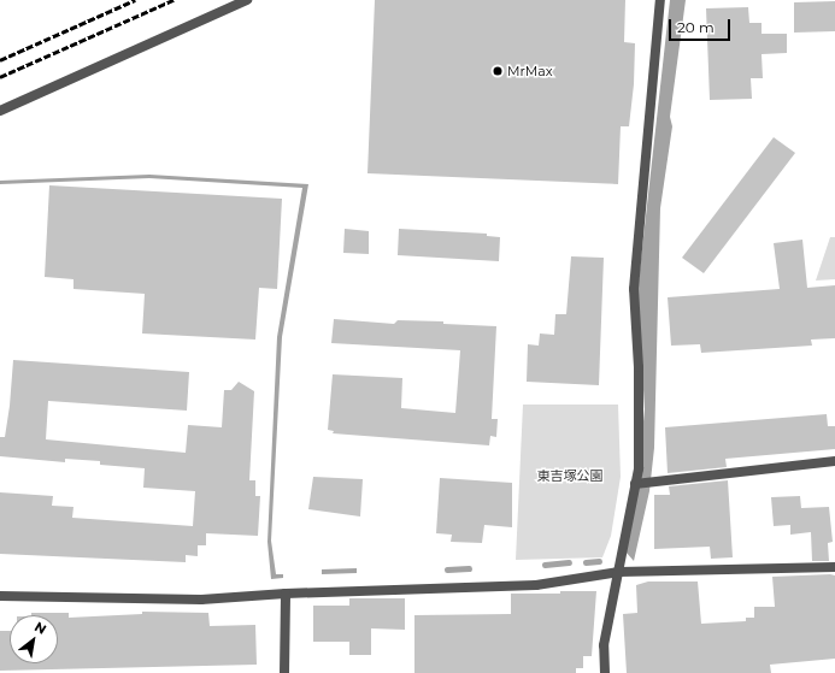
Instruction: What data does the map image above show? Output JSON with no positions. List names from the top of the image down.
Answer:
{
  "parks": ["東吉塚公園"],
  "places": ["MrMax"],
  "scale_bar": "20 m",
  "north": "top right"
}
